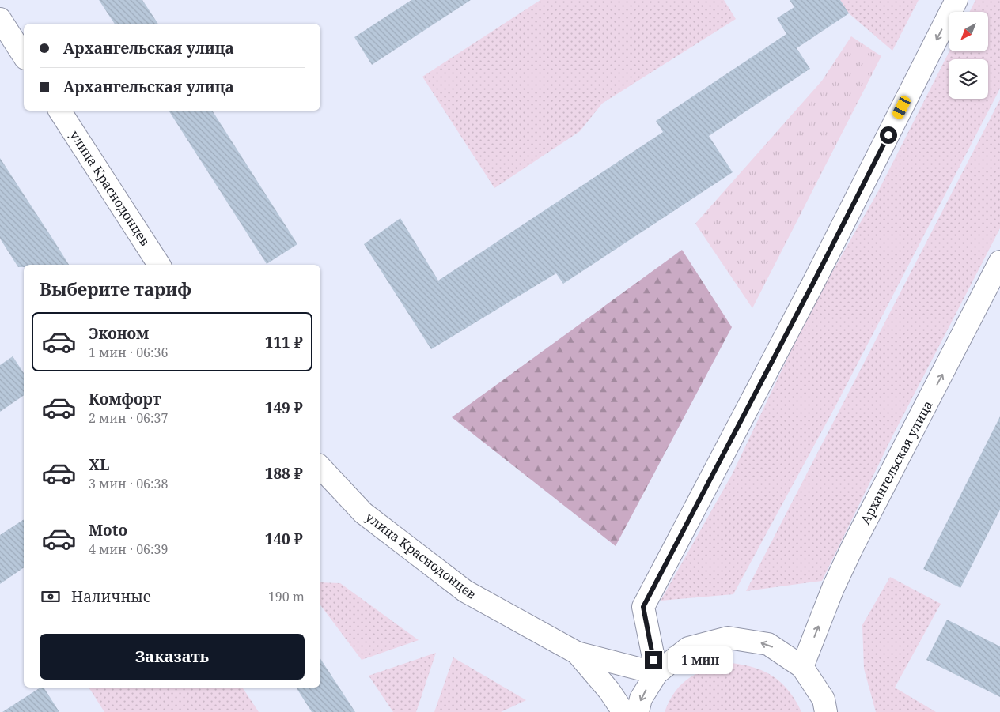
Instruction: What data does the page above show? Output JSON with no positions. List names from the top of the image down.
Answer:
{
  "streets": {
    "main road": ["улица Краснодонцев", "Архангельская улица"]
  },
  "north": "bottom left",
  "page": {
    "banner": ["Архангельская улица", "Архангельская улица"],
    "heading": "Выберите тариф",
    "list": [
      {
        "name": "Эконом",
        "note": "1 мин · 06:36",
        "value": "111 ₽"
      },
      {
        "name": "Комфорт",
        "note": "2 мин · 06:37",
        "value": "149 ₽"
      },
      {
        "name": "XL",
        "note": "3 мин · 06:38",
        "value": "188 ₽"
      },
      {
        "name": "Moto",
        "note": "4 мин · 06:39",
        "value": "140 ₽"
      }
    ],
    "pay": ["Наличные", "190 m"],
    "buttons": "Заказать",
    "bubble": "1 мин"
  }
}
